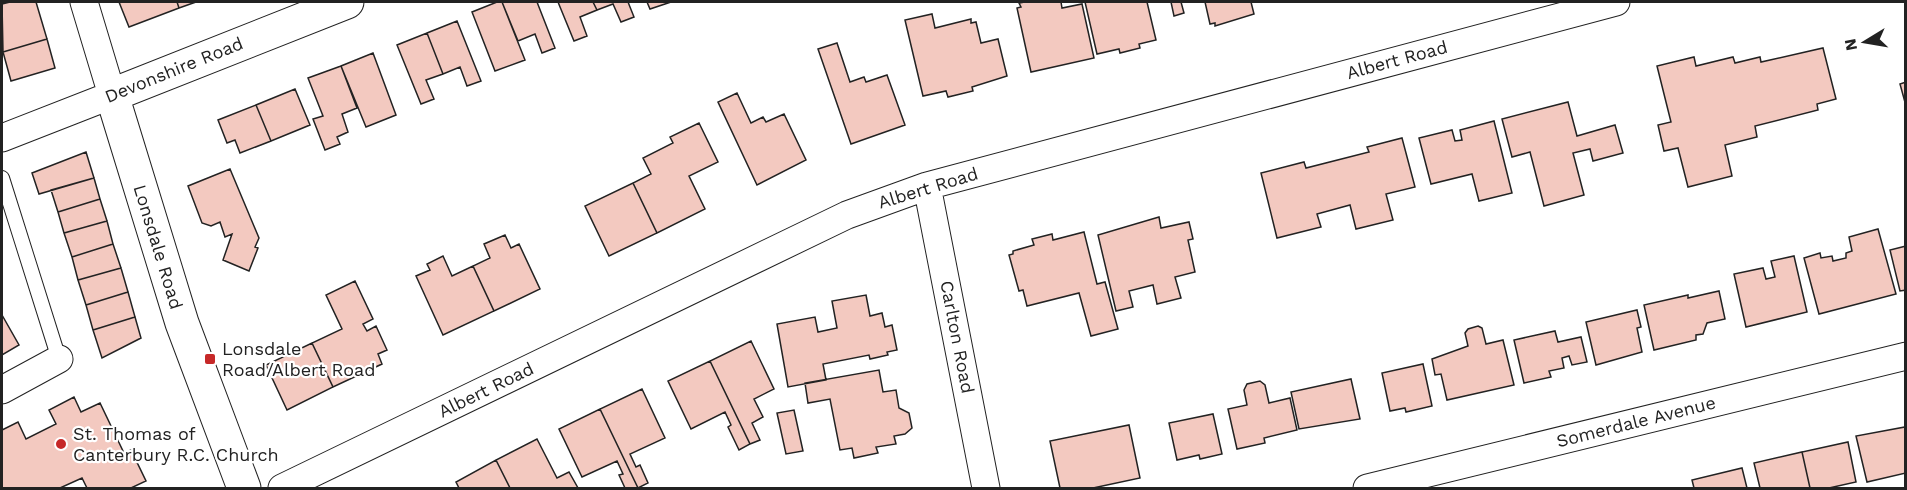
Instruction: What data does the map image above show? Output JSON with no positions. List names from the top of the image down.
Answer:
{
  "streets": {
    "street": [
      "Albert Road",
      "Devonshire Road",
      "Lonsdale Road",
      "Carlton Road",
      "Somerdale Avenue"
    ]
  },
  "crossings": [
    ["Albert Road", "Carlton Road"],
    ["Devonshire Road", "Lonsdale Road"]
  ],
  "places": {
    "transit": ["Lonsdale Road/Albert Road"],
    "other": ["St. Thomas of Canterbury R.C. Church"]
  },
  "north": "left"
}
